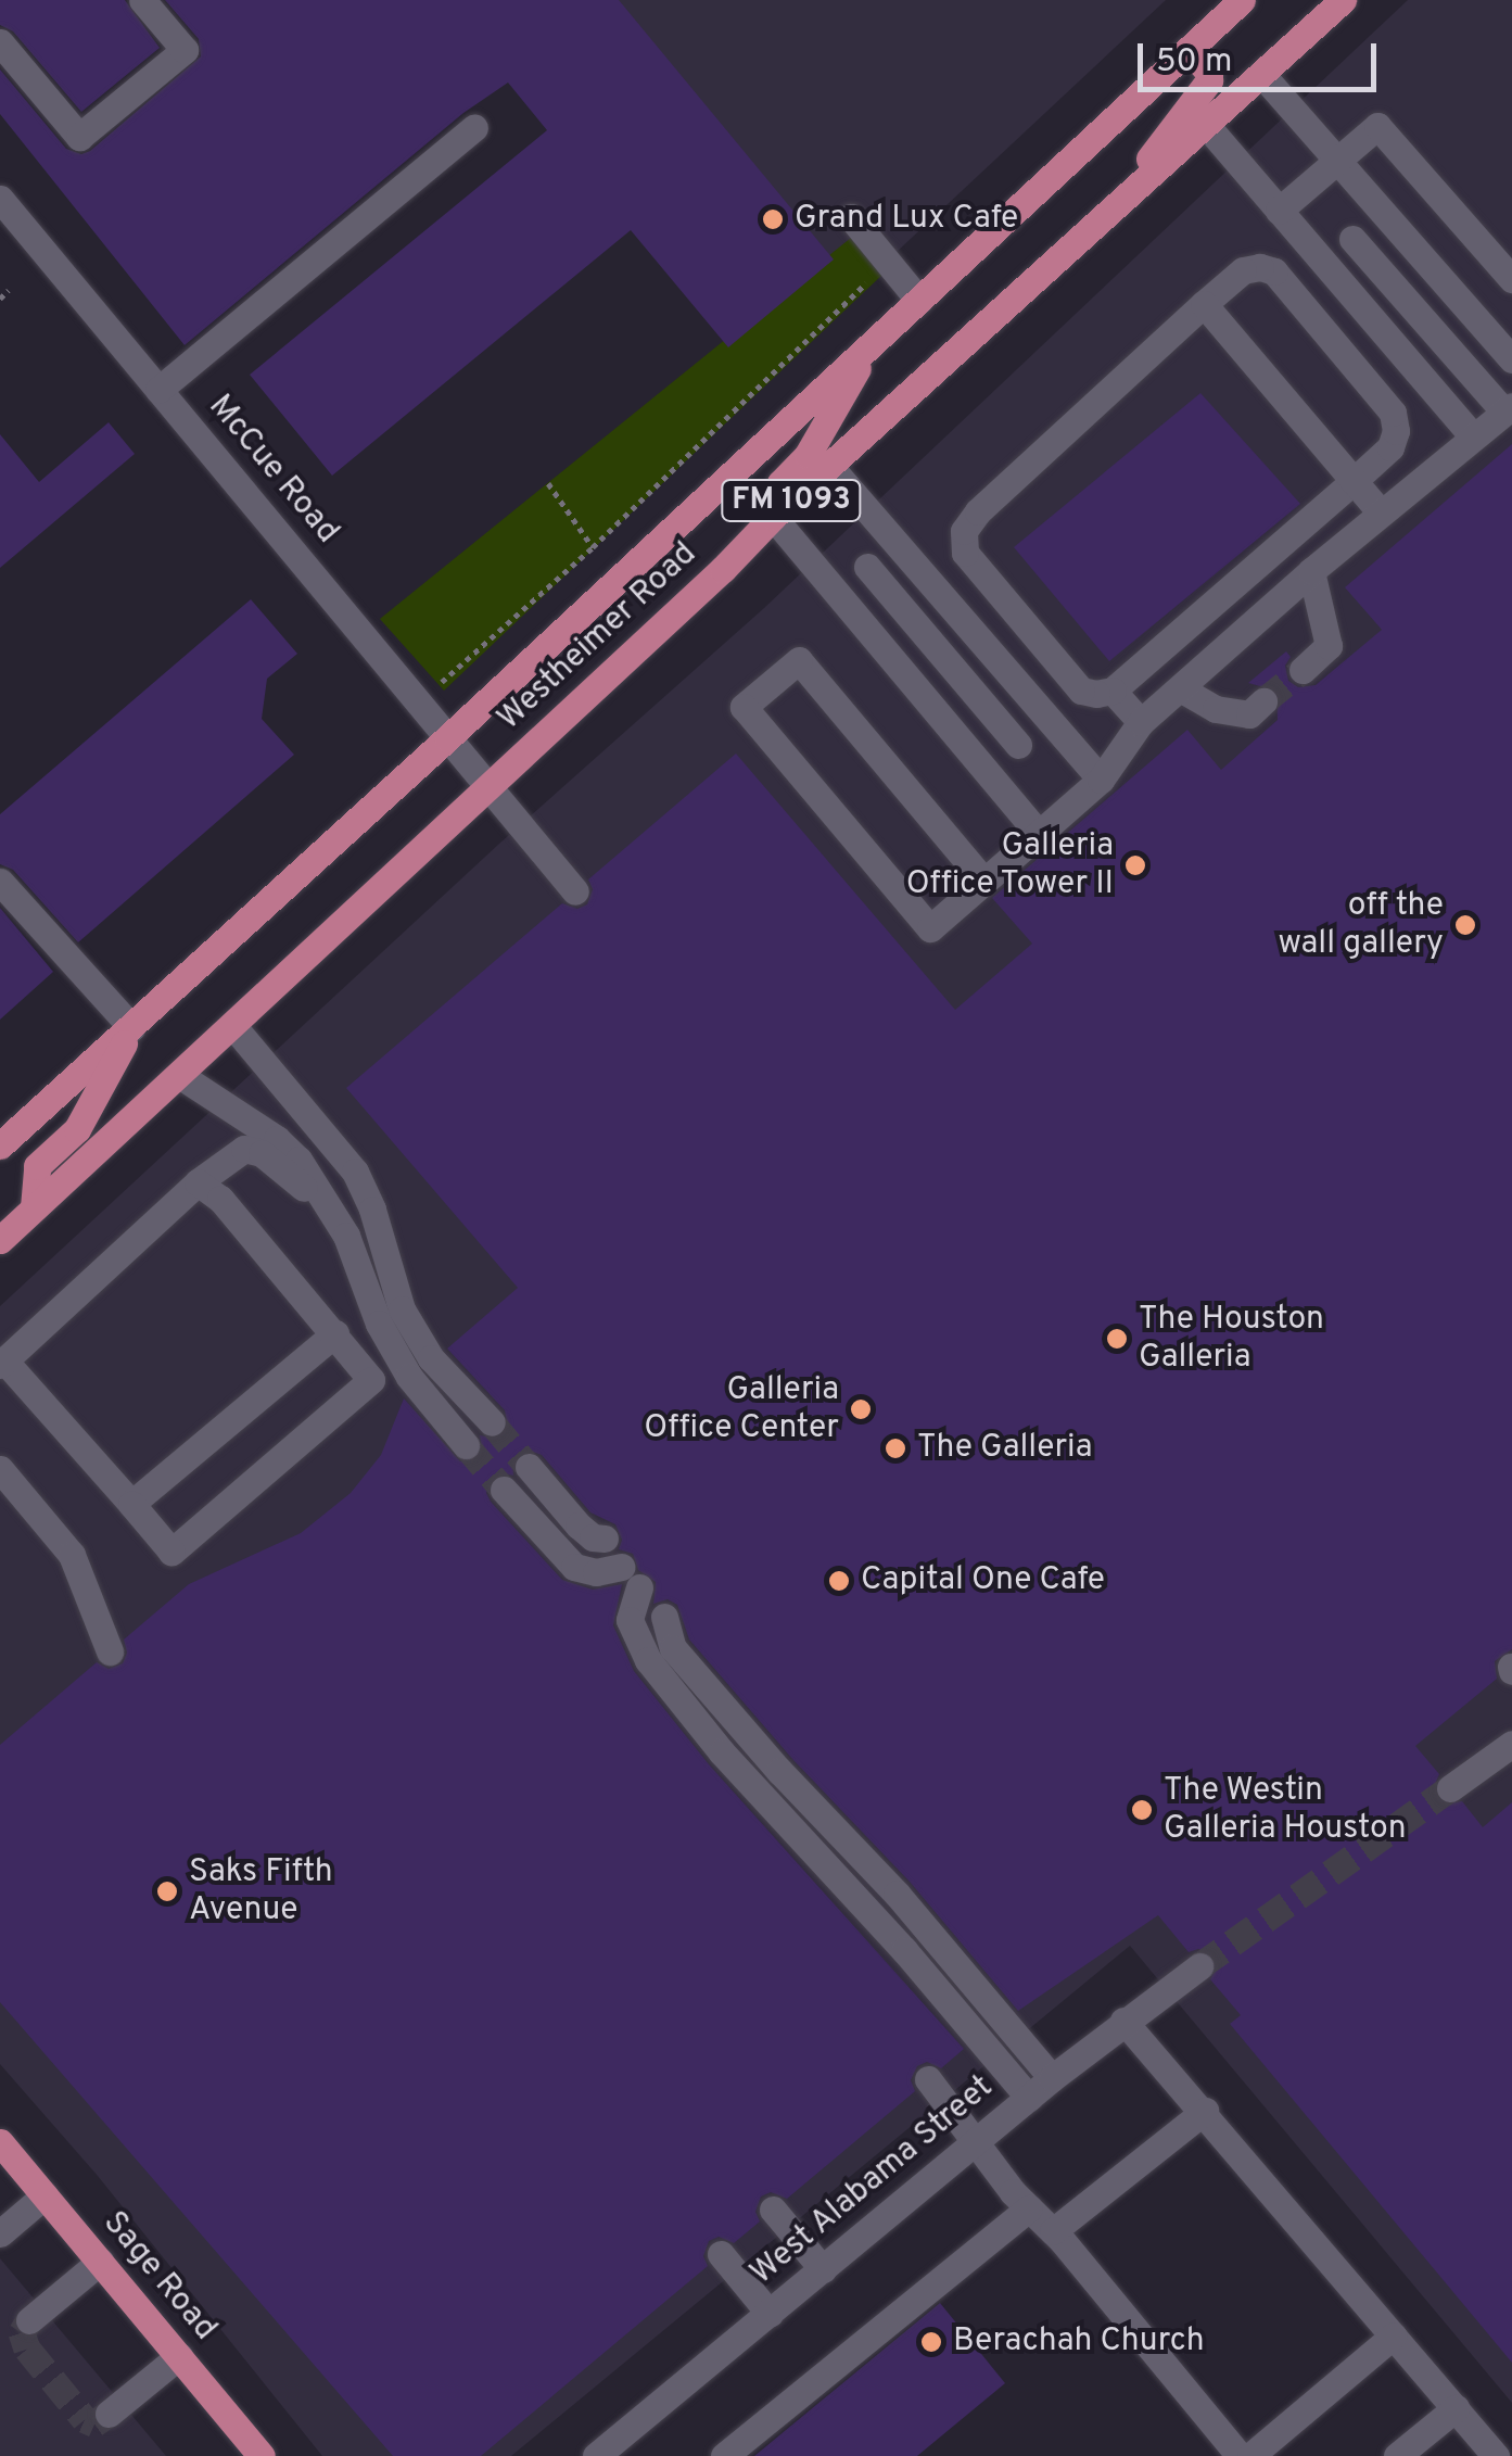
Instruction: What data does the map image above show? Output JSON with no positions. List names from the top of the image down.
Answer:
{
  "streets": {
    "main road": ["FM 1093", "Westheimer Road", "Sage Road"],
    "street": ["McCue Road", "West Alabama Street"]
  },
  "crossings": [
    ["McCue Road", "Westheimer Road"]
  ],
  "places": [
    "Grand Lux Cafe",
    "Galleria Office Tower II",
    "off the wall gallery",
    "The Houston Galleria",
    "Galleria Office Center",
    "The Galleria",
    "Capital One Cafe",
    "The Westin Galleria Houston",
    "Saks Fifth Avenue",
    "Berachah Church"
  ],
  "scale_bar": "50 m"
}
